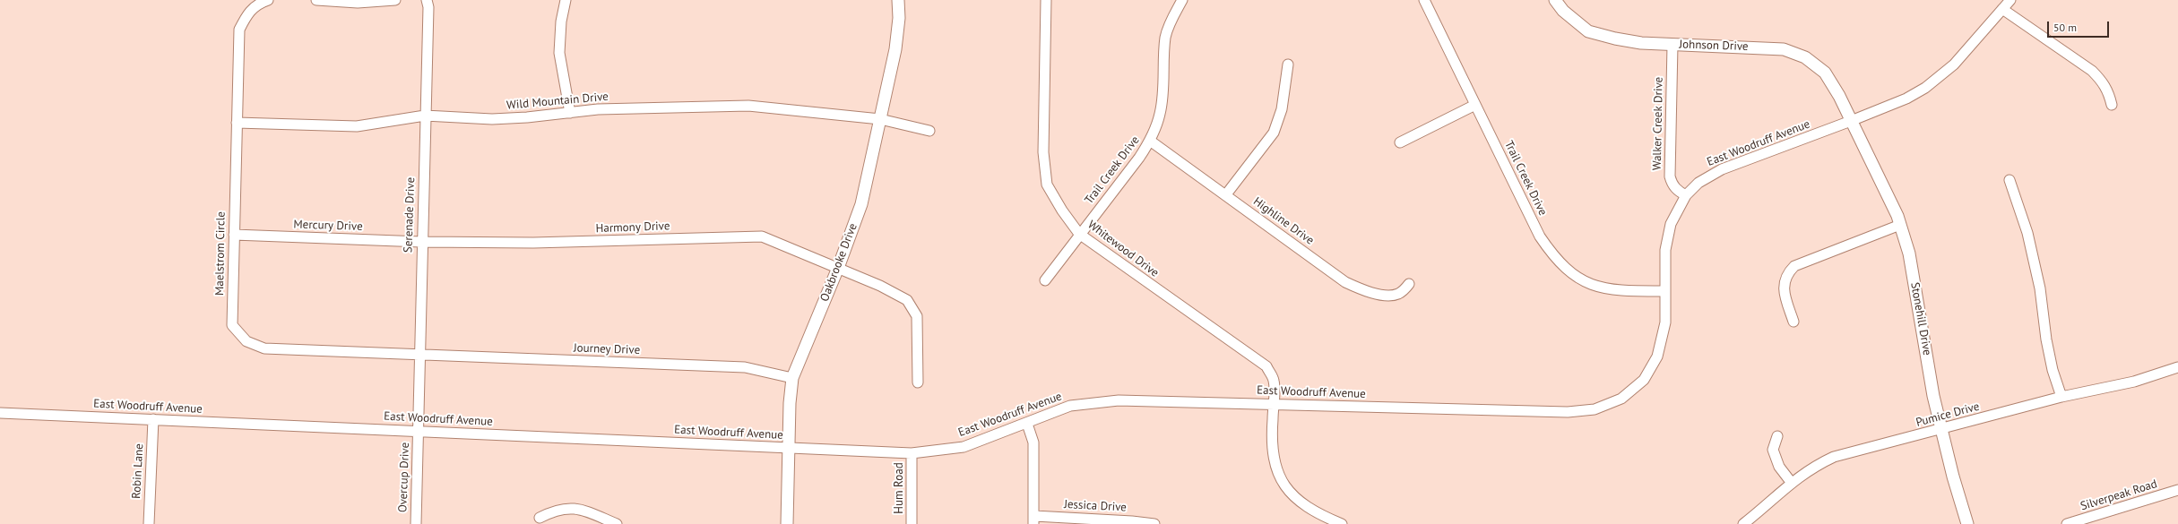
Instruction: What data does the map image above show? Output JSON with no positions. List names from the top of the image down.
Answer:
{
  "streets": {
    "street": [
      "Johnson Drive",
      "Wild Mountain Drive",
      "Walker Creek Drive",
      "East Woodruff Avenue",
      "Trail Creek Drive",
      "Serenade Drive",
      "Highline Drive",
      "Mercury Drive",
      "Harmony Drive",
      "Whitewood Drive",
      "Maelstrom Circle",
      "Oakbrooke Drive",
      "Stonehill Drive",
      "Journey Drive",
      "Pumice Drive",
      "Robin Lane",
      "Overcup Drive",
      "Hum Road",
      "Silverpeak Road",
      "Jessica Drive"
    ]
  },
  "crossings": [
    ["Johnson Drive", "Walker Creek Drive"],
    ["Johnson Drive", "East Woodruff Avenue"],
    ["Johnson Drive", "Stonehill Drive"],
    ["Wild Mountain Drive", "Serenade Drive"],
    ["Wild Mountain Drive", "Maelstrom Circle"],
    ["Wild Mountain Drive", "Oakbrooke Drive"],
    ["Walker Creek Drive", "East Woodruff Avenue"],
    ["East Woodruff Avenue", "Trail Creek Drive"],
    ["East Woodruff Avenue", "Serenade Drive"],
    ["East Woodruff Avenue", "Whitewood Drive"],
    ["East Woodruff Avenue", "Oakbrooke Drive"],
    ["East Woodruff Avenue", "Stonehill Drive"],
    ["East Woodruff Avenue", "Robin Lane"],
    ["East Woodruff Avenue", "Overcup Drive"],
    ["East Woodruff Avenue", "Hum Road"],
    ["Trail Creek Drive", "Highline Drive"],
    ["Trail Creek Drive", "Whitewood Drive"],
    ["Serenade Drive", "Mercury Drive"],
    ["Serenade Drive", "Harmony Drive"],
    ["Serenade Drive", "Maelstrom Circle"],
    ["Serenade Drive", "Journey Drive"],
    ["Serenade Drive", "Overcup Drive"],
    ["Mercury Drive", "Harmony Drive"],
    ["Mercury Drive", "Maelstrom Circle"],
    ["Harmony Drive", "Oakbrooke Drive"],
    ["Maelstrom Circle", "Journey Drive"],
    ["Oakbrooke Drive", "Journey Drive"],
    ["Stonehill Drive", "Pumice Drive"]
  ],
  "scale_bar": "50 m"
}
